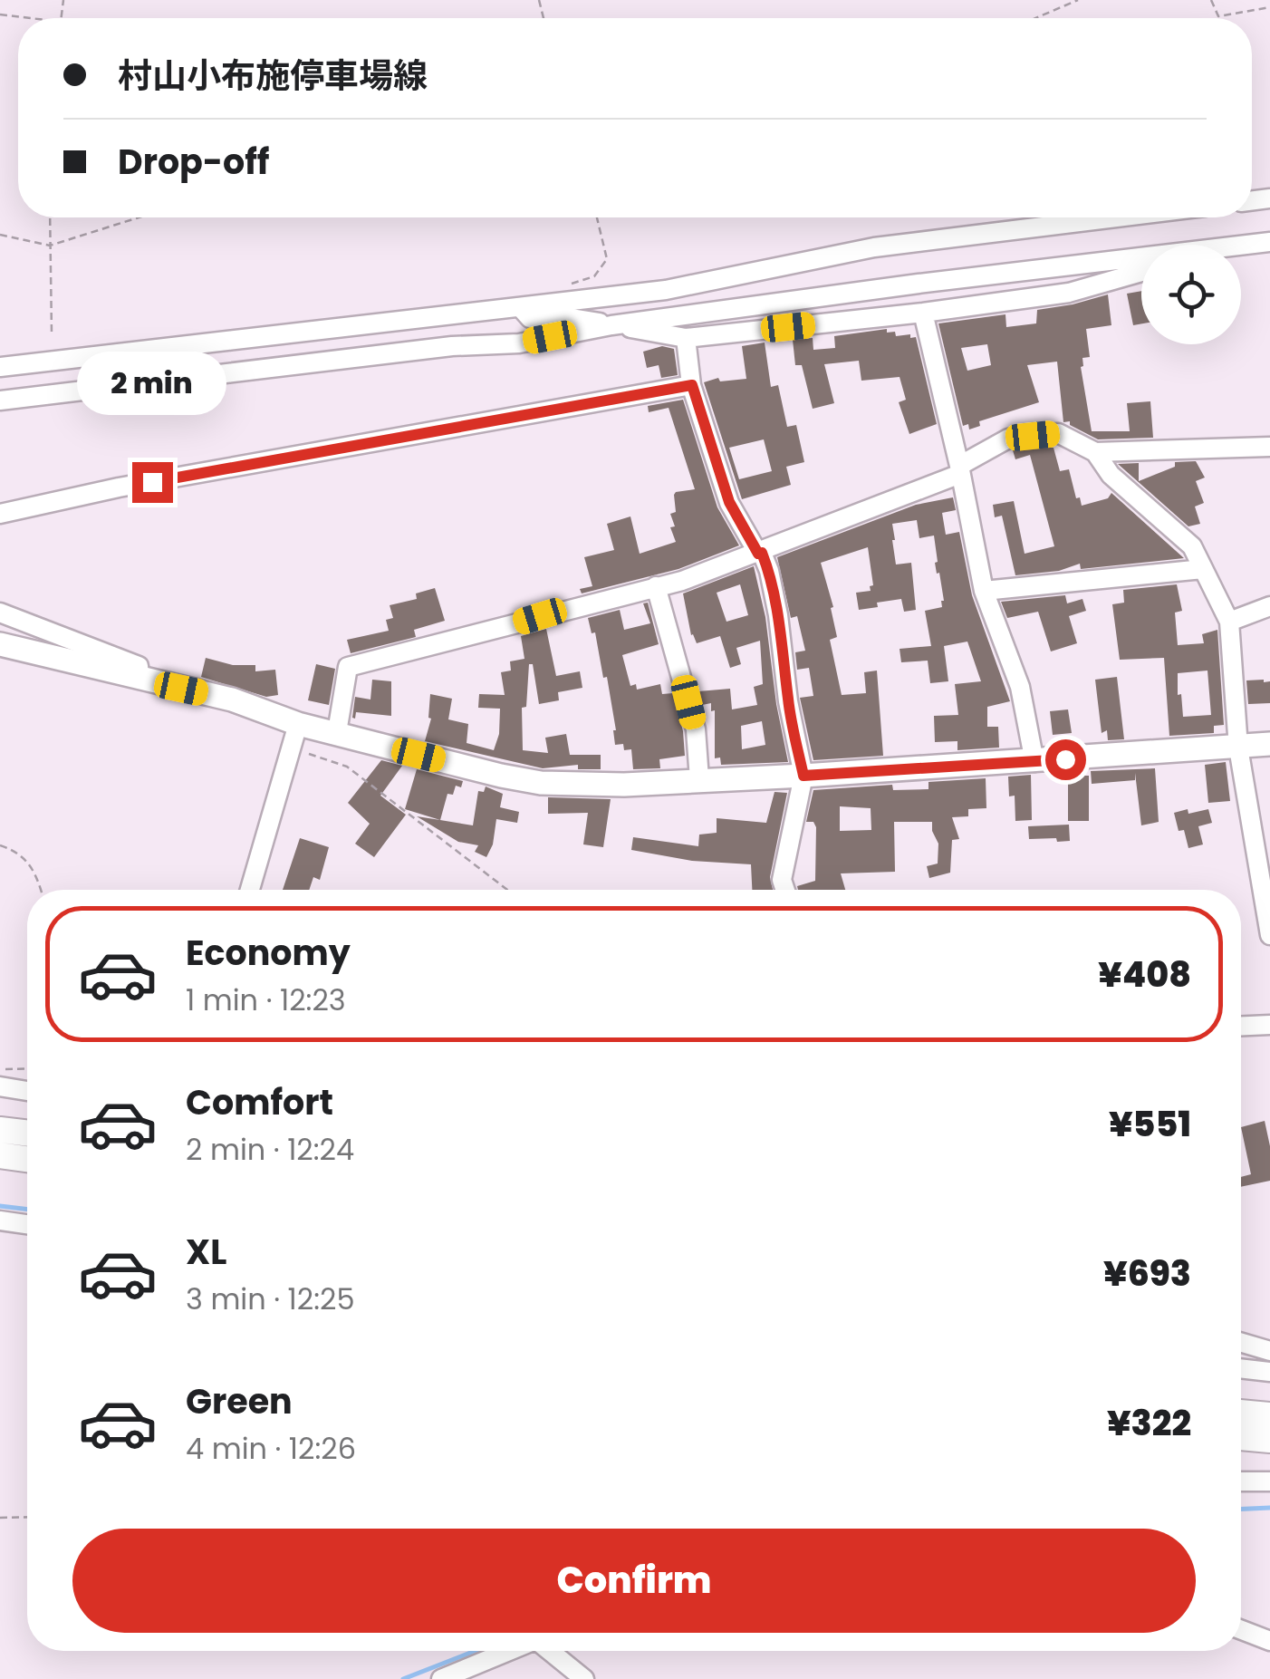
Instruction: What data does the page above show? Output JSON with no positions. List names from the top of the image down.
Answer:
{
  "page": {
    "banner": ["村山小布施停車場線", "Drop-off"],
    "bubble": "2 min",
    "list": [
      {
        "name": "Economy",
        "note": "1 min · 12:23",
        "value": "¥408"
      },
      {
        "name": "Comfort",
        "note": "2 min · 12:24",
        "value": "¥551"
      },
      {
        "name": "XL",
        "note": "3 min · 12:25",
        "value": "¥693"
      },
      {
        "name": "Green",
        "note": "4 min · 12:26",
        "value": "¥322"
      }
    ],
    "buttons": "Confirm"
  }
}
